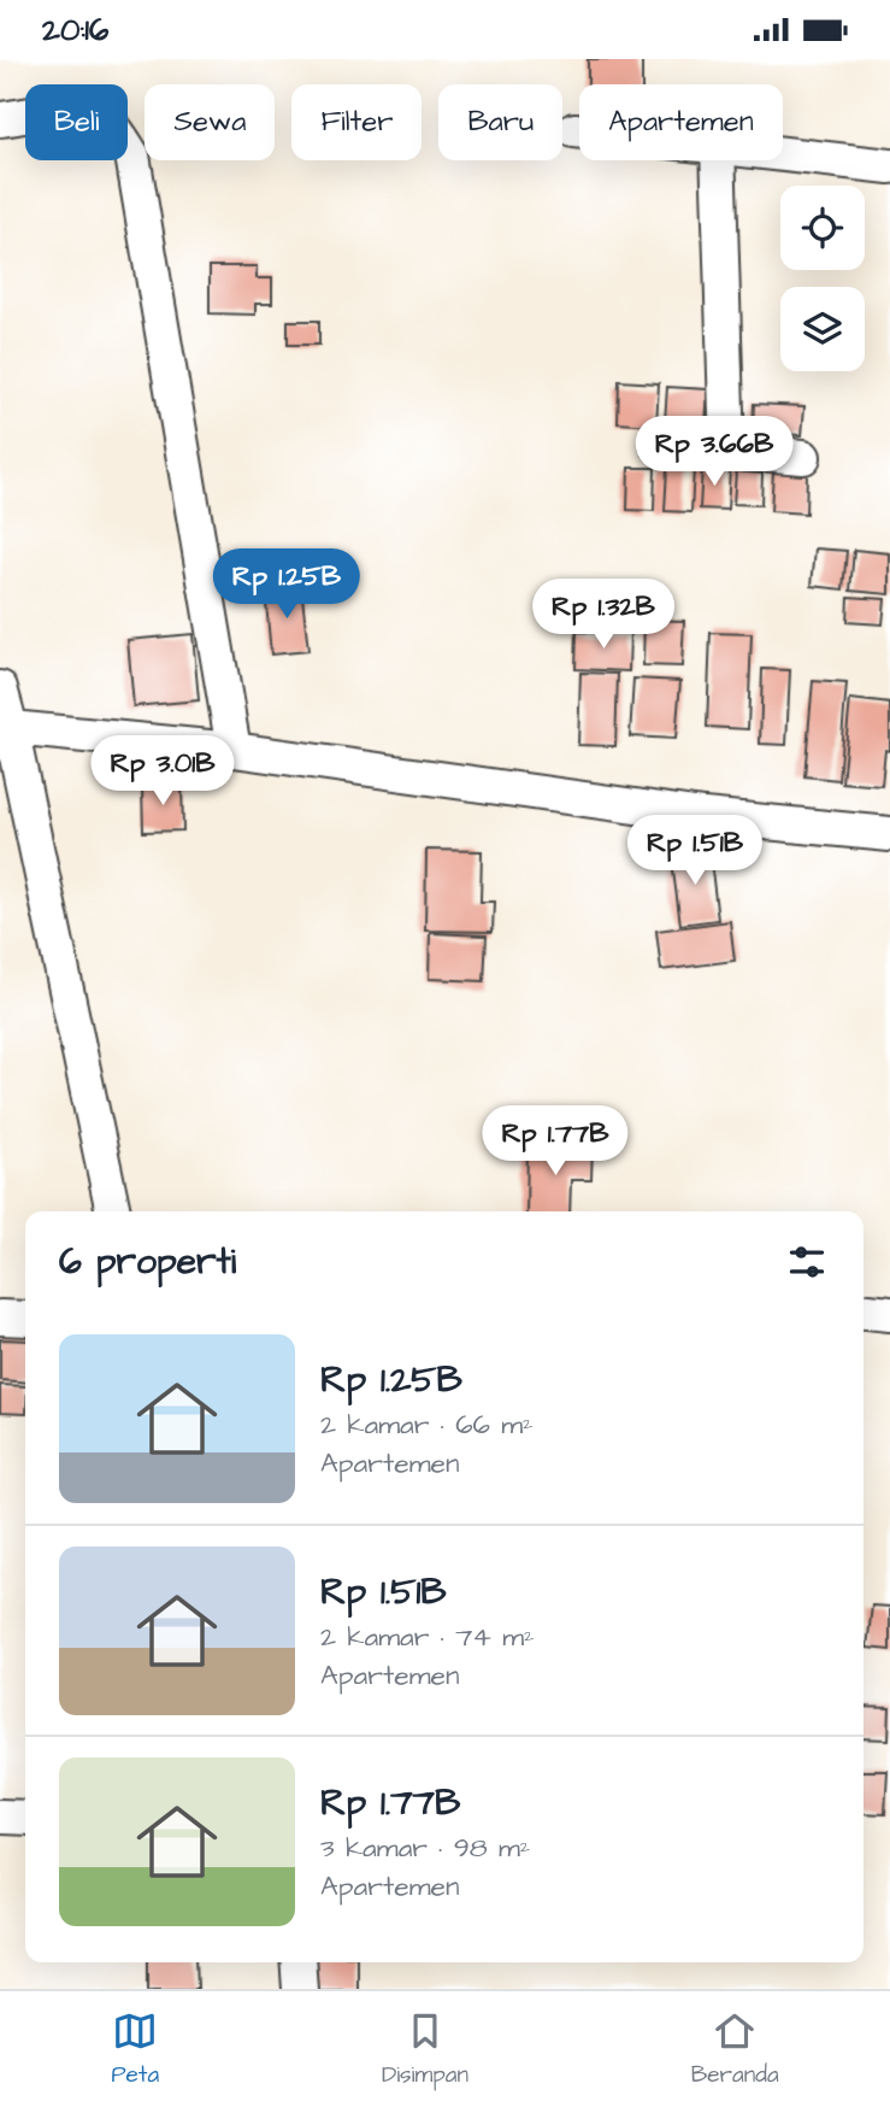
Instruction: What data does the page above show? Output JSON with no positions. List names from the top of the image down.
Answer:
{
  "page": {
    "status": "20:16",
    "chip": [
      "Beli",
      "Sewa",
      "Filter",
      "Baru",
      "Apartemen"
    ],
    "price": [
      "Rp 3.66B",
      "Rp 1.25B",
      "Rp 1.32B",
      "Rp 3.01B",
      "Rp 1.51B",
      "Rp 1.77B"
    ],
    "heading": "6 properti",
    "list": [
      {
        "name": "Rp 1.25B",
        "note": "2 kamar · 66 m² · Apartemen"
      },
      {
        "name": "Rp 1.51B",
        "note": "2 kamar · 74 m² · Apartemen"
      },
      {
        "name": "Rp 1.77B",
        "note": "3 kamar · 98 m² · Apartemen"
      }
    ],
    "tabs": ["Peta", "Disimpan", "Beranda"]
  }
}
